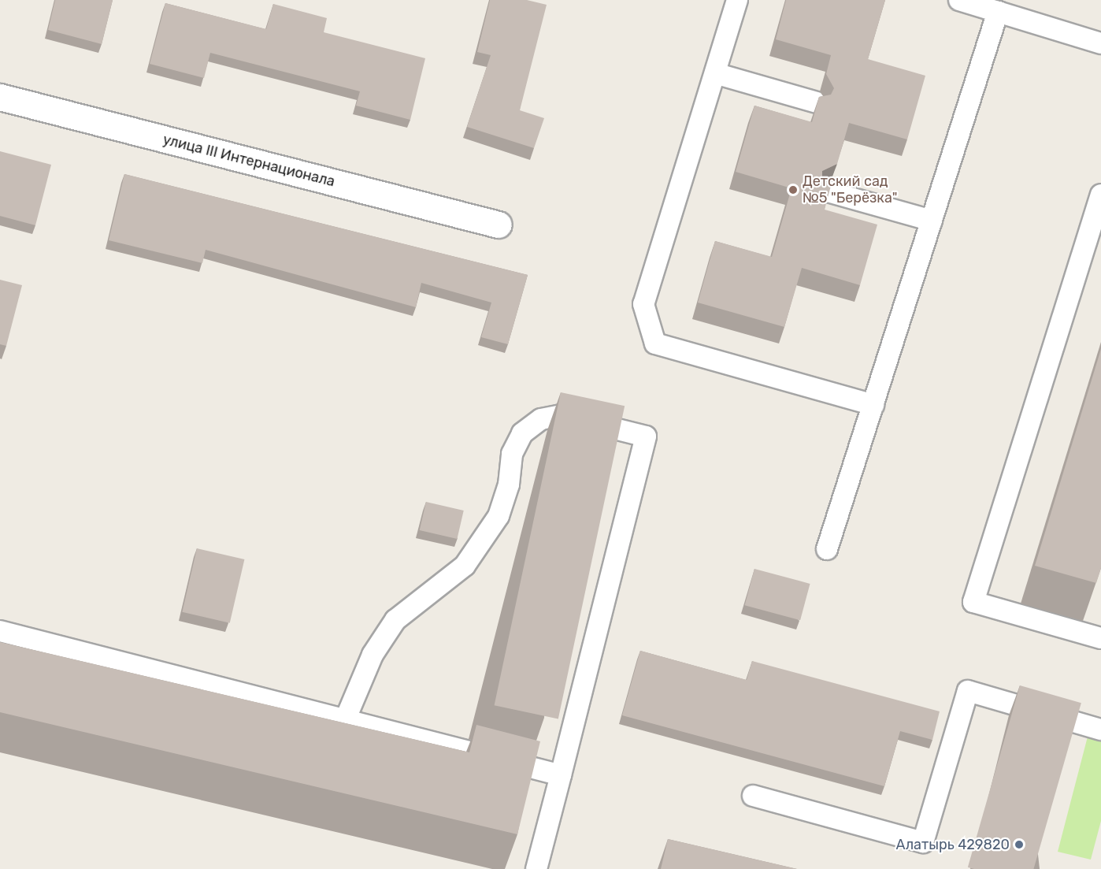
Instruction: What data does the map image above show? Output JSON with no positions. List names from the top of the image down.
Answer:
{
  "streets": {
    "street": ["улица III Интернационала"]
  },
  "places": ["Детский сад №5 \"Берёзка\"", "Алатырь 429820"]
}
